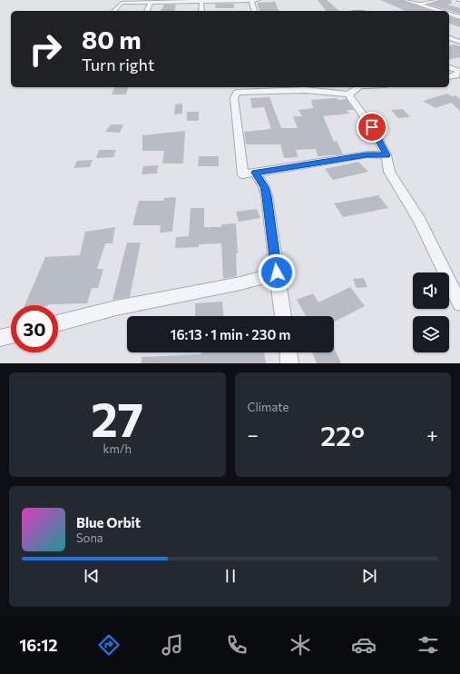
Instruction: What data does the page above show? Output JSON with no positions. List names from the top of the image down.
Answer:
{
  "page": {
    "turn": ["80 m", "Turn right"],
    "limit": "30",
    "trip": "16:13 · 1 min · 230 m",
    "tile": [
      ["27", "km/h"],
      "Climate"
    ],
    "heat": ["−", "22°", "+"],
    "song": ["Blue Orbit", "Sona"],
    "tabs": "16:12"
  }
}
